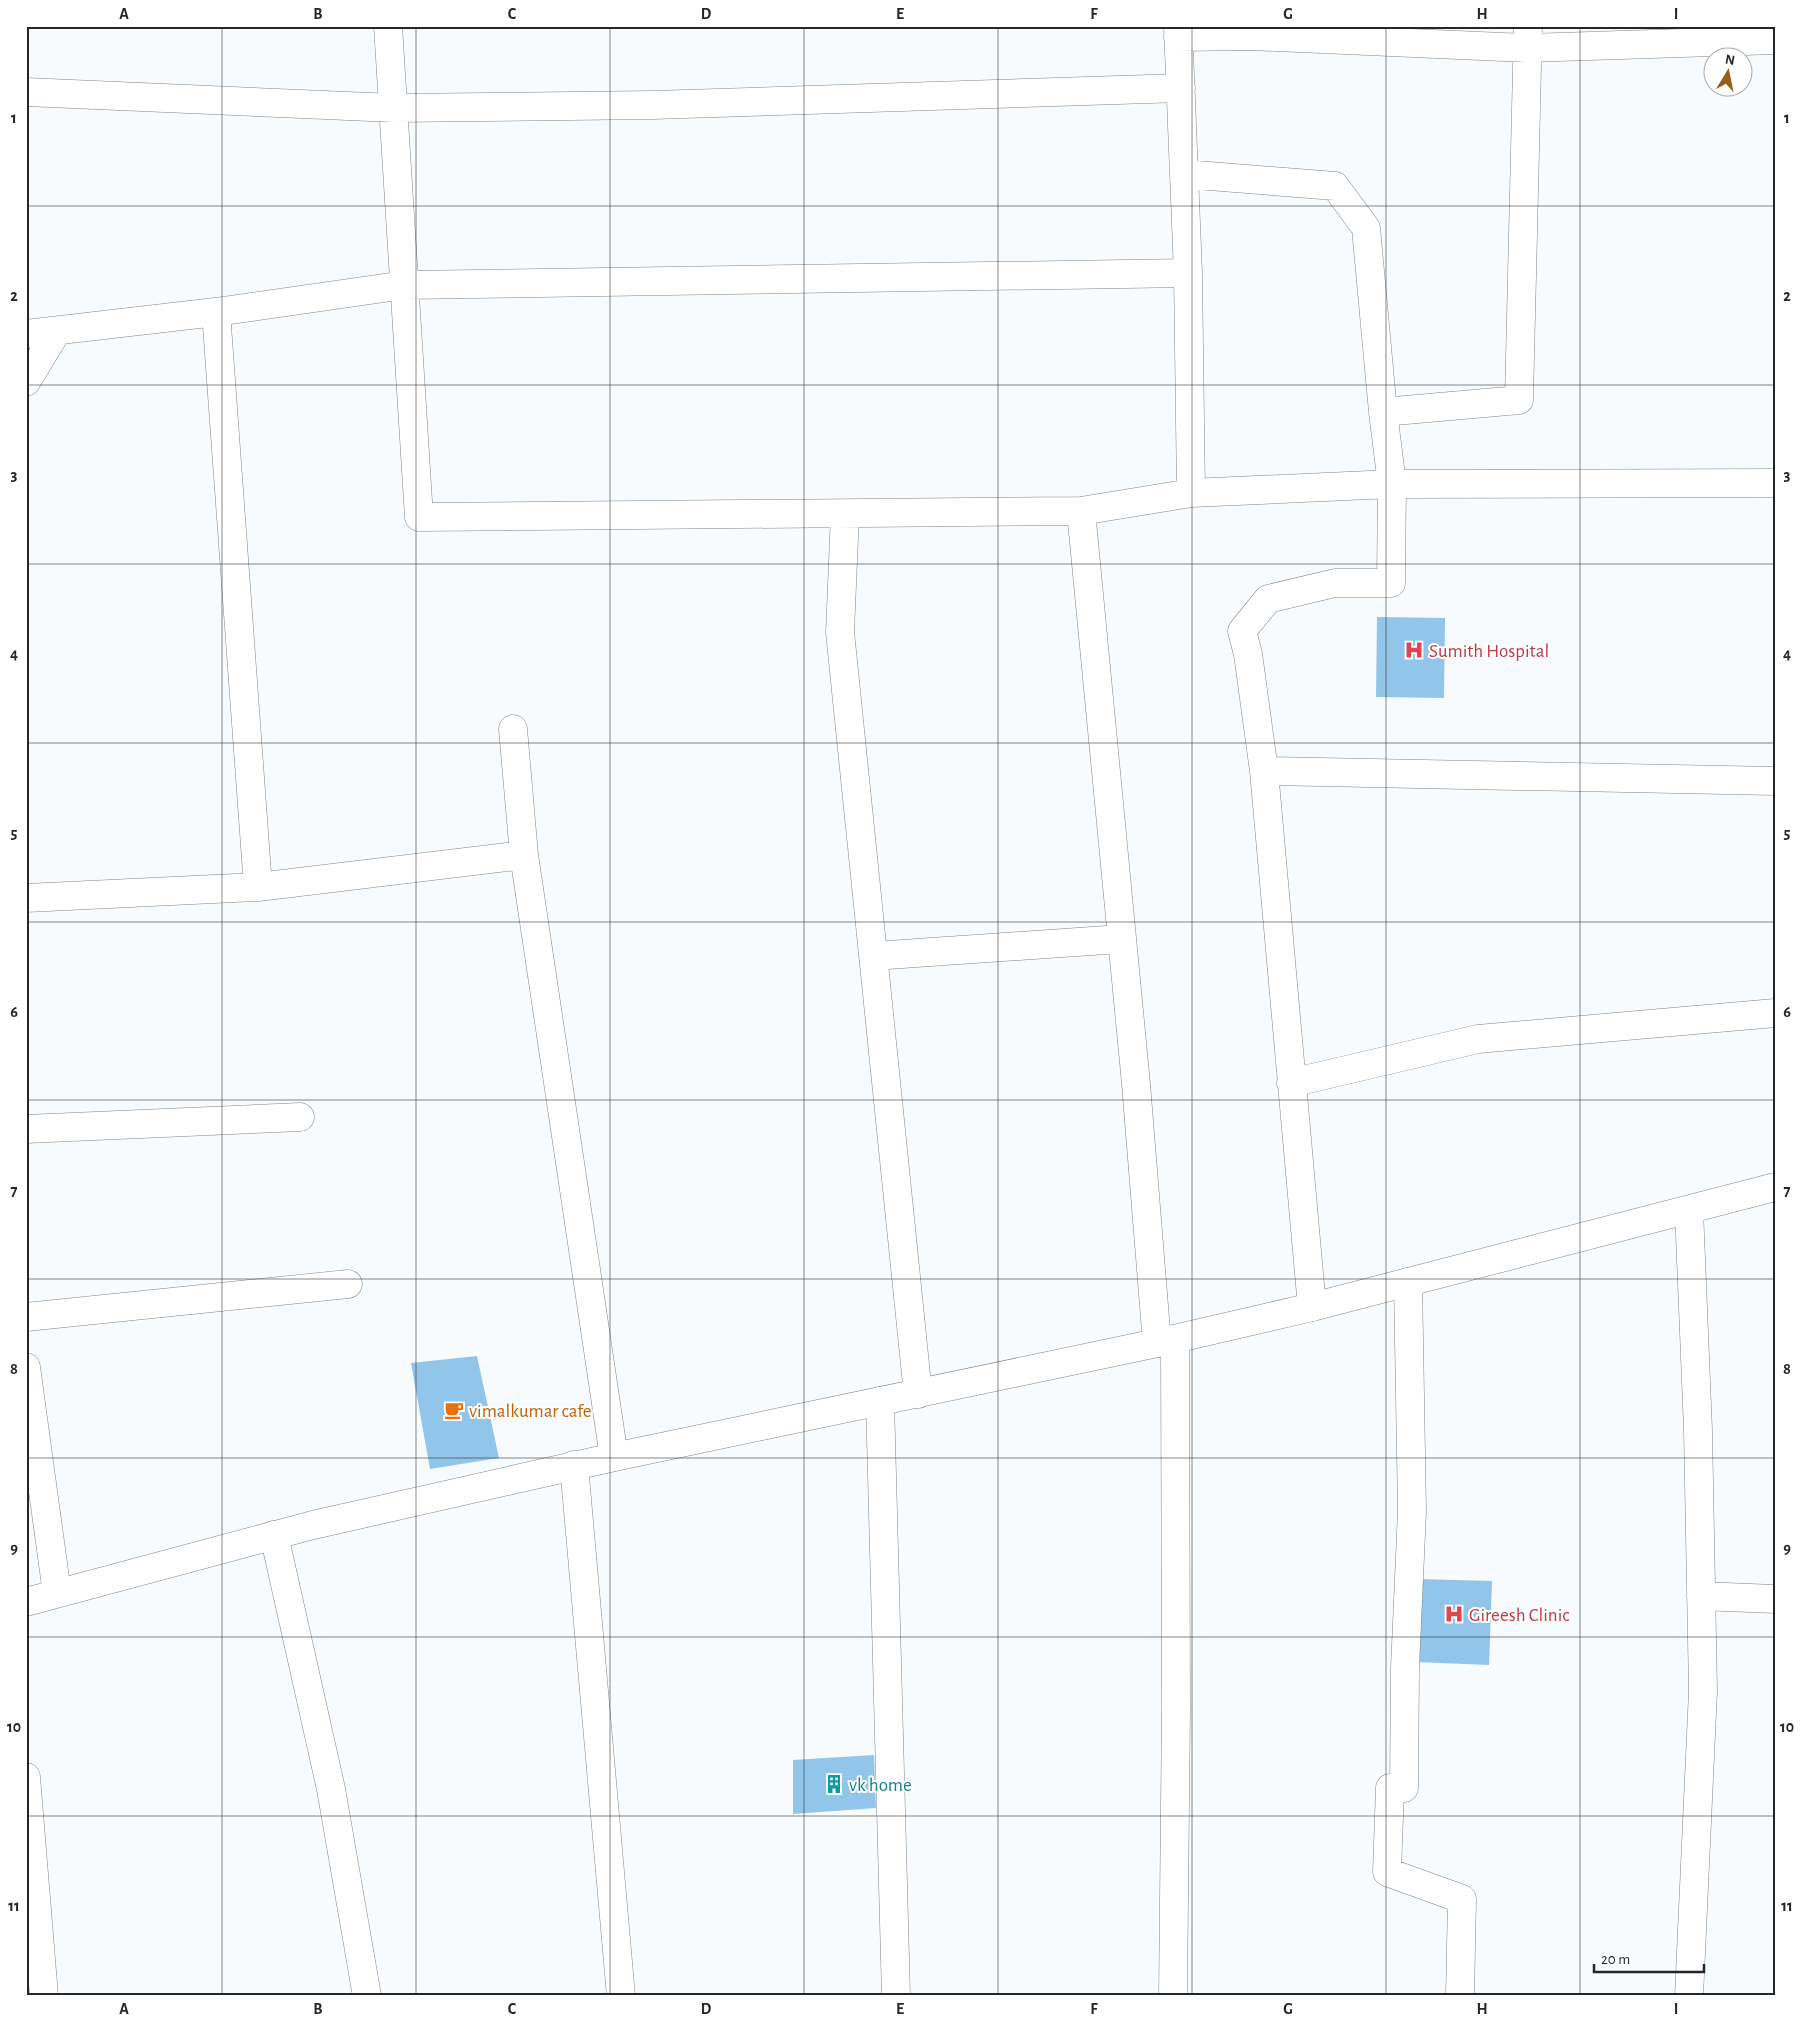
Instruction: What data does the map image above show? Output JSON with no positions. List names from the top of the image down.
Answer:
{
  "places": {
    "hospital": ["Sumith Hospital", "Gireesh Clinic"],
    "cafe": ["vimalkumar cafe"],
    "building": ["vk home"]
  },
  "scale_bar": "20 m",
  "north": "top",
  "grid": {
    "columns": [
      "A",
      "B",
      "C",
      "D",
      "E",
      "F",
      "G",
      "H",
      "I"
    ],
    "rows": [
      "1",
      "2",
      "3",
      "4",
      "5",
      "6",
      "7",
      "8",
      "9",
      "10",
      "11"
    ]
  }
}
